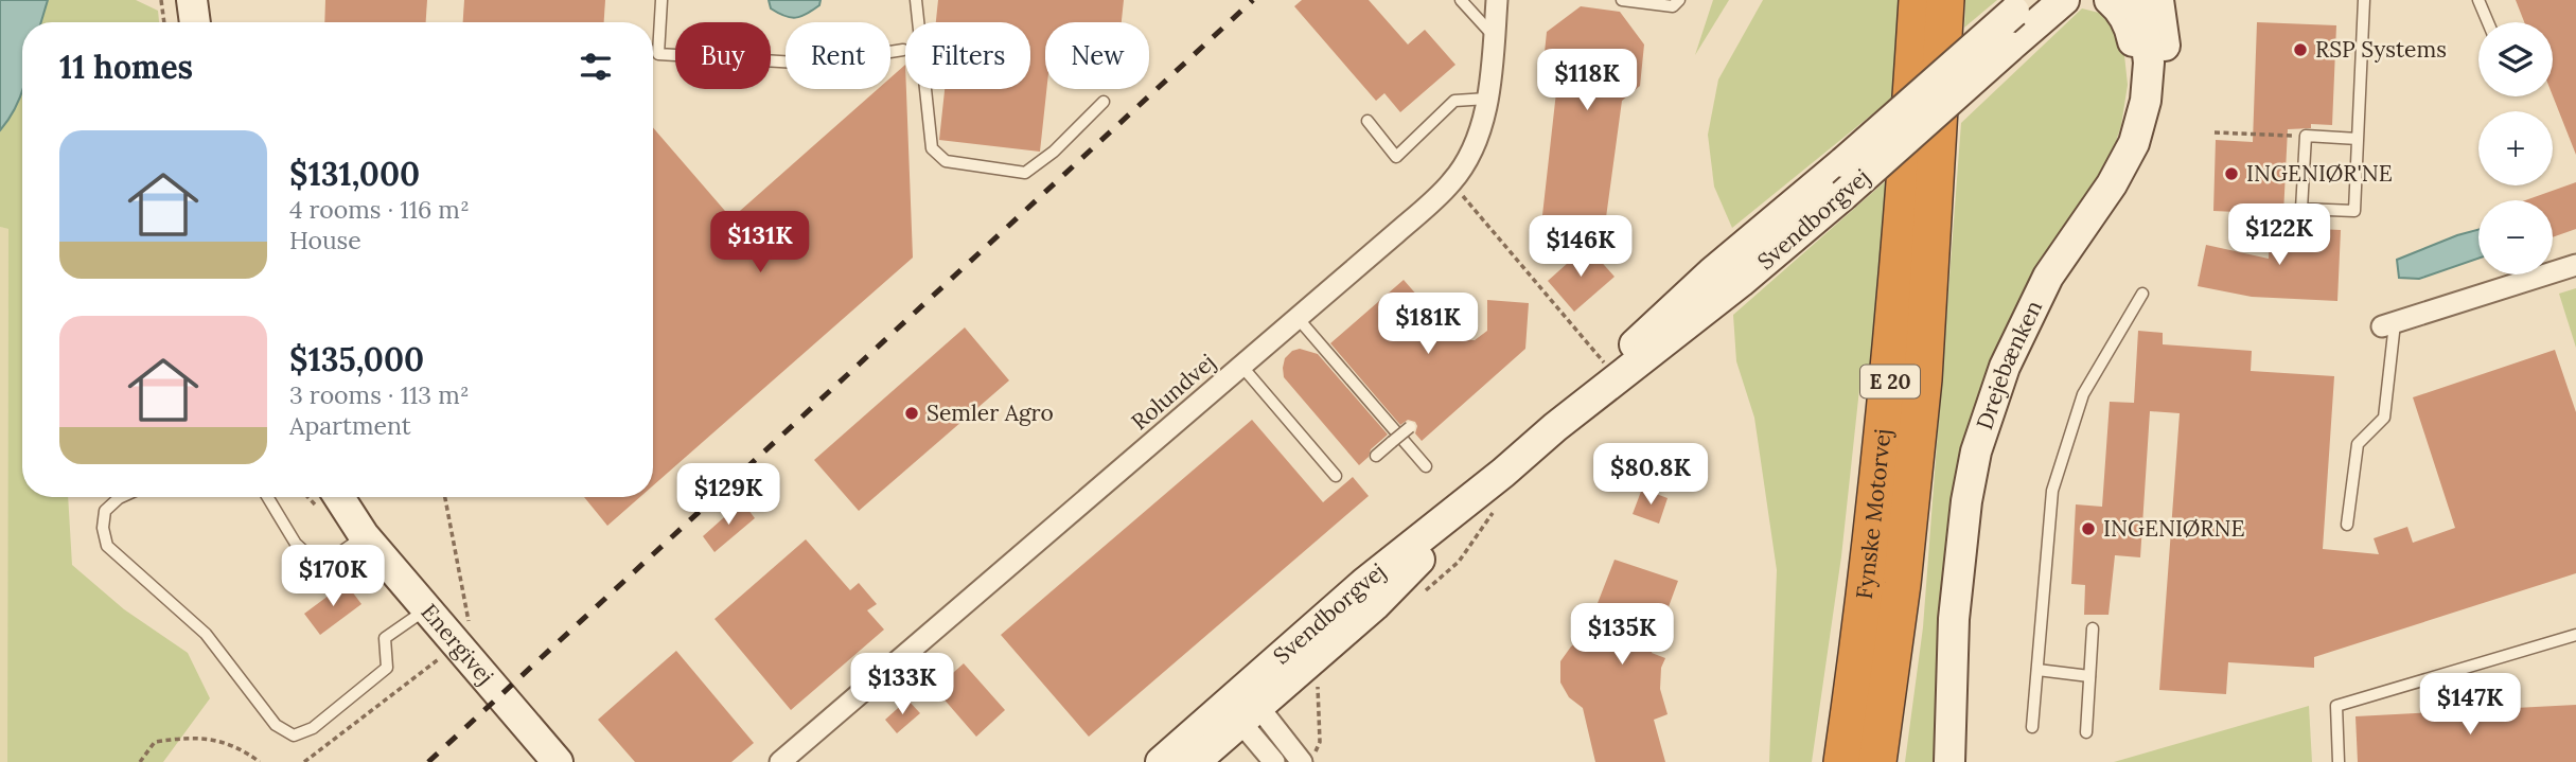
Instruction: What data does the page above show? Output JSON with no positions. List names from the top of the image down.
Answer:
{
  "streets": {
    "highway": ["E 20", "Fynske Motorvej"],
    "main road": ["Svendborgvej", "Drejebænken", "Energivej"],
    "street": ["Rolundvej"]
  },
  "places": [
    "RSP Systems",
    "INGENIØR'NE",
    "Semler Agro",
    "INGENIØRNE"
  ],
  "page": {
    "map_buttons": ["+", "−"],
    "chip": [
      "Buy",
      "Rent",
      "Filters",
      "New"
    ],
    "heading": "11 homes",
    "price": [
      "$118K",
      "$122K",
      "$131K",
      "$146K",
      "$181K",
      "$80.8K",
      "$129K",
      "$170K",
      "$135K",
      "$133K",
      "$147K"
    ],
    "list": [
      {
        "name": "$131,000",
        "note": "4 rooms · 116 m² · House"
      },
      {
        "name": "$135,000",
        "note": "3 rooms · 113 m² · Apartment"
      }
    ]
  }
}
